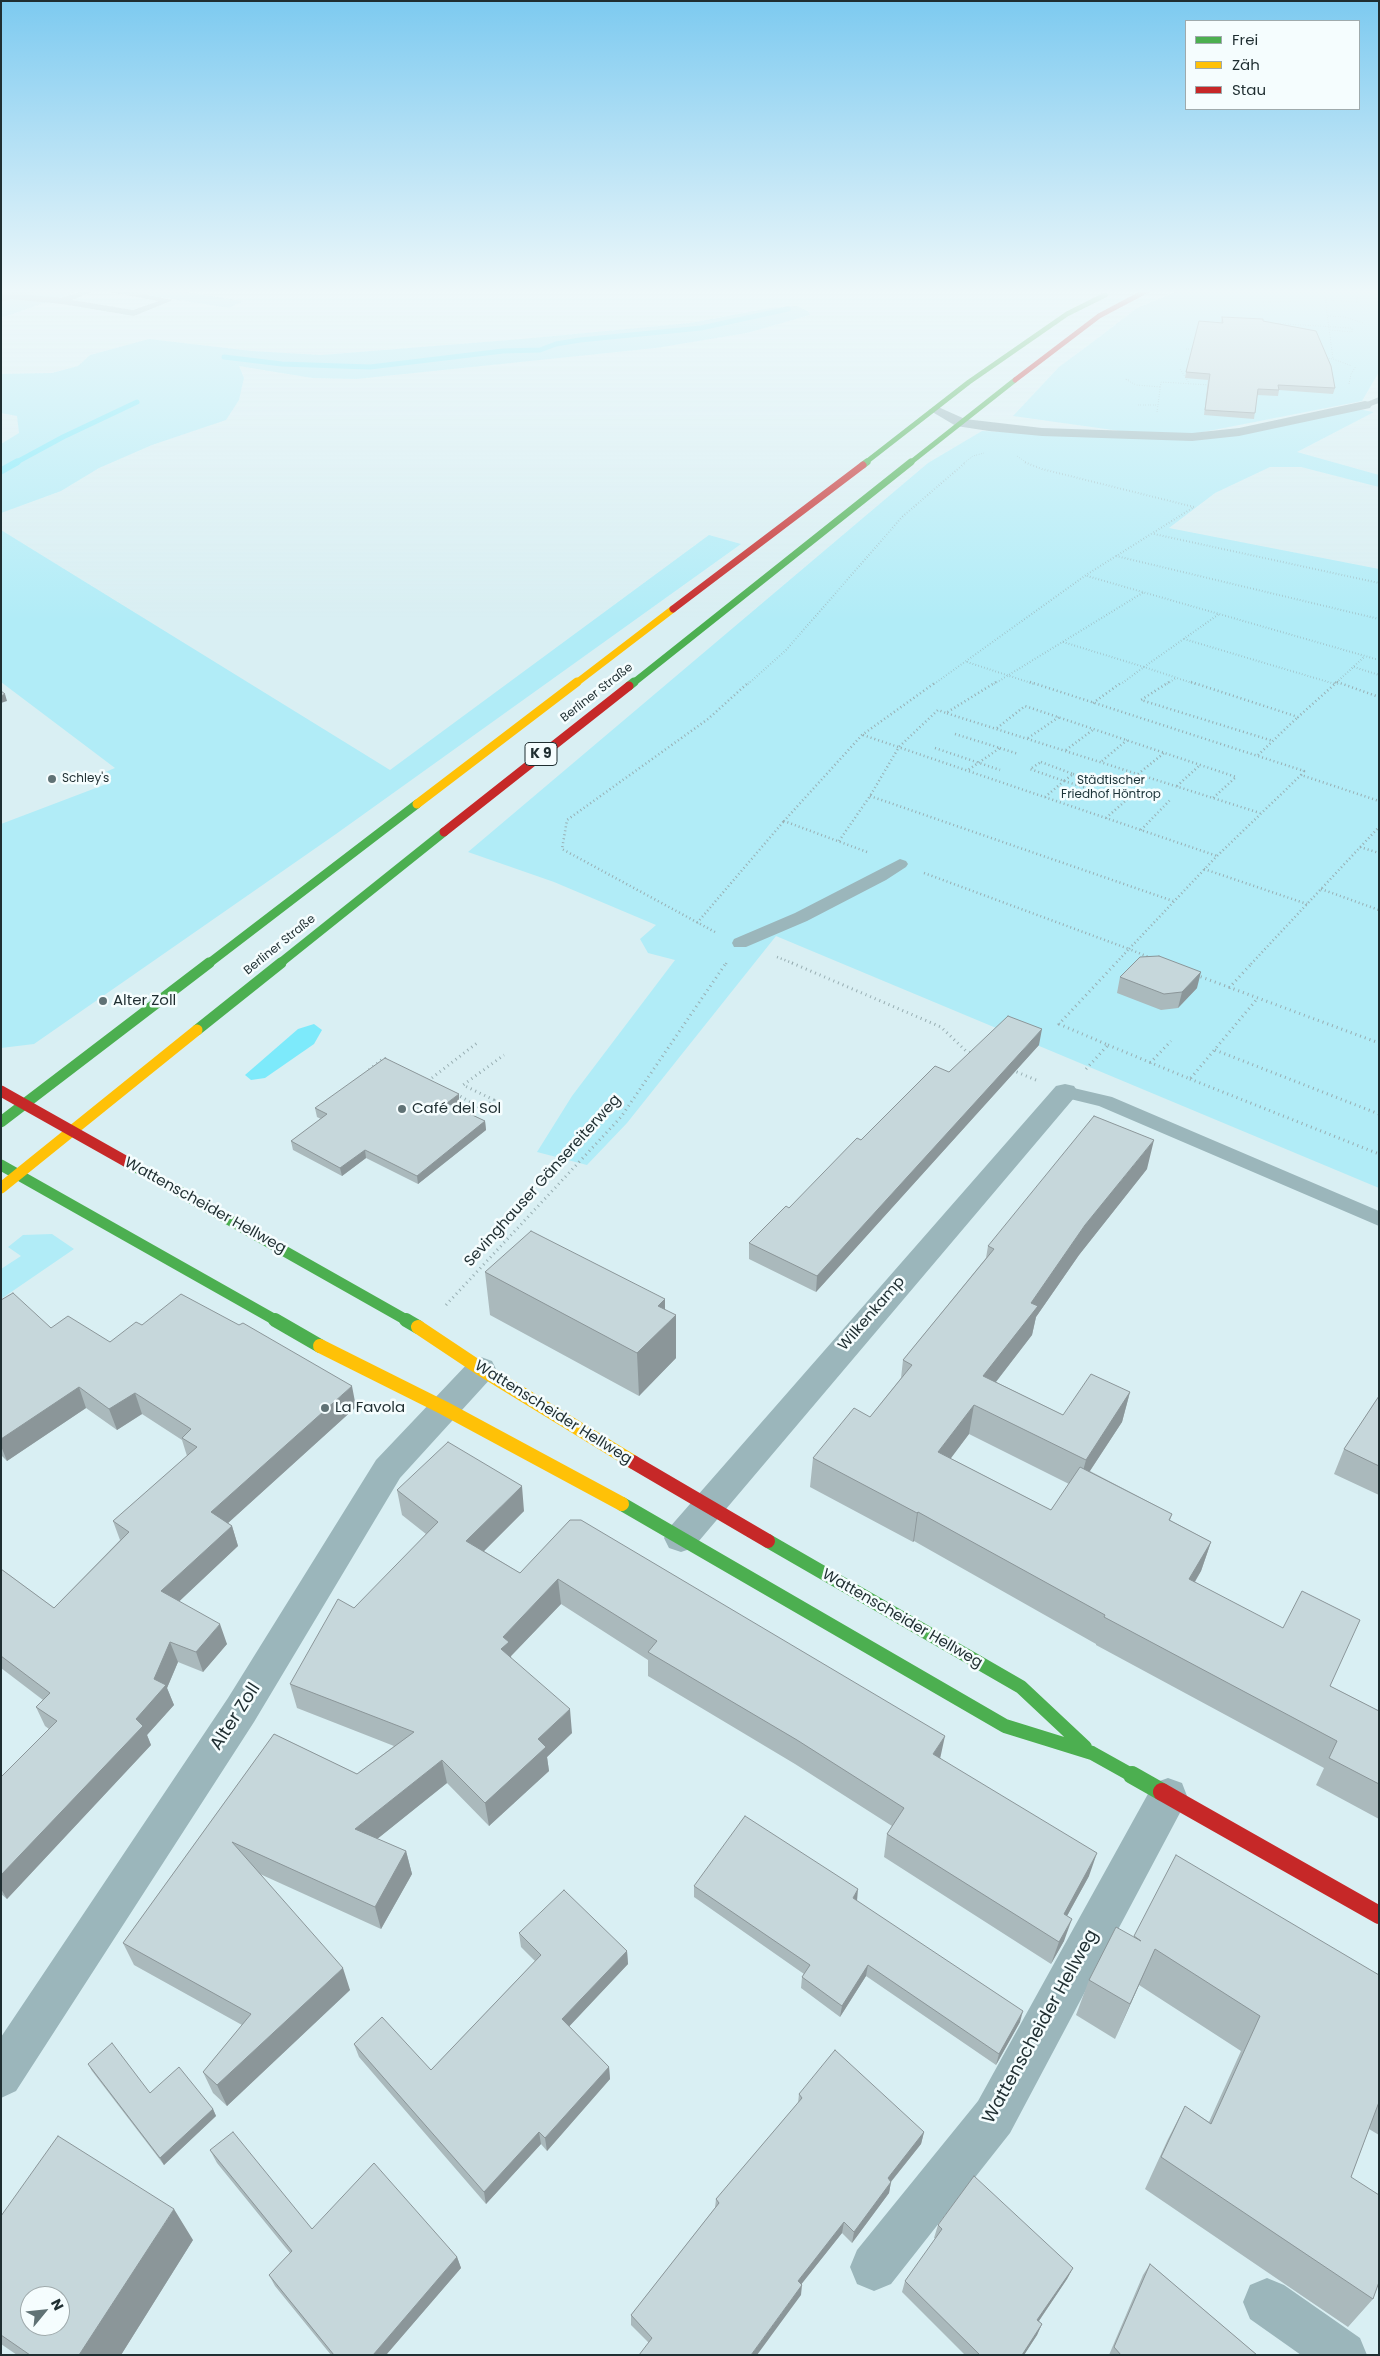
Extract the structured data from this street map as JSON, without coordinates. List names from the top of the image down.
{
  "streets": {
    "main road": ["Berliner Straße", "K 9", "Wattenscheider Hellweg"],
    "street": ["Wilkenkamp", "Alter Zoll"],
    "path": ["Sevinghauser Gänsereiterweg"]
  },
  "crossings": [
    ["Berliner Straße", "Wattenscheider Hellweg"],
    ["Sevinghauser Gänsereiterweg", "Wattenscheider Hellweg"],
    ["Wattenscheider Hellweg", "Wilkenkamp"],
    ["Wattenscheider Hellweg", "Alter Zoll"]
  ],
  "parks": ["Städtischer Friedhof Höntrop"],
  "places": [
    "Schley's",
    "Alter Zoll",
    "Café del Sol",
    "La Favola"
  ],
  "legend": ["Frei", "Zäh", "Stau"],
  "north": "top right"
}
